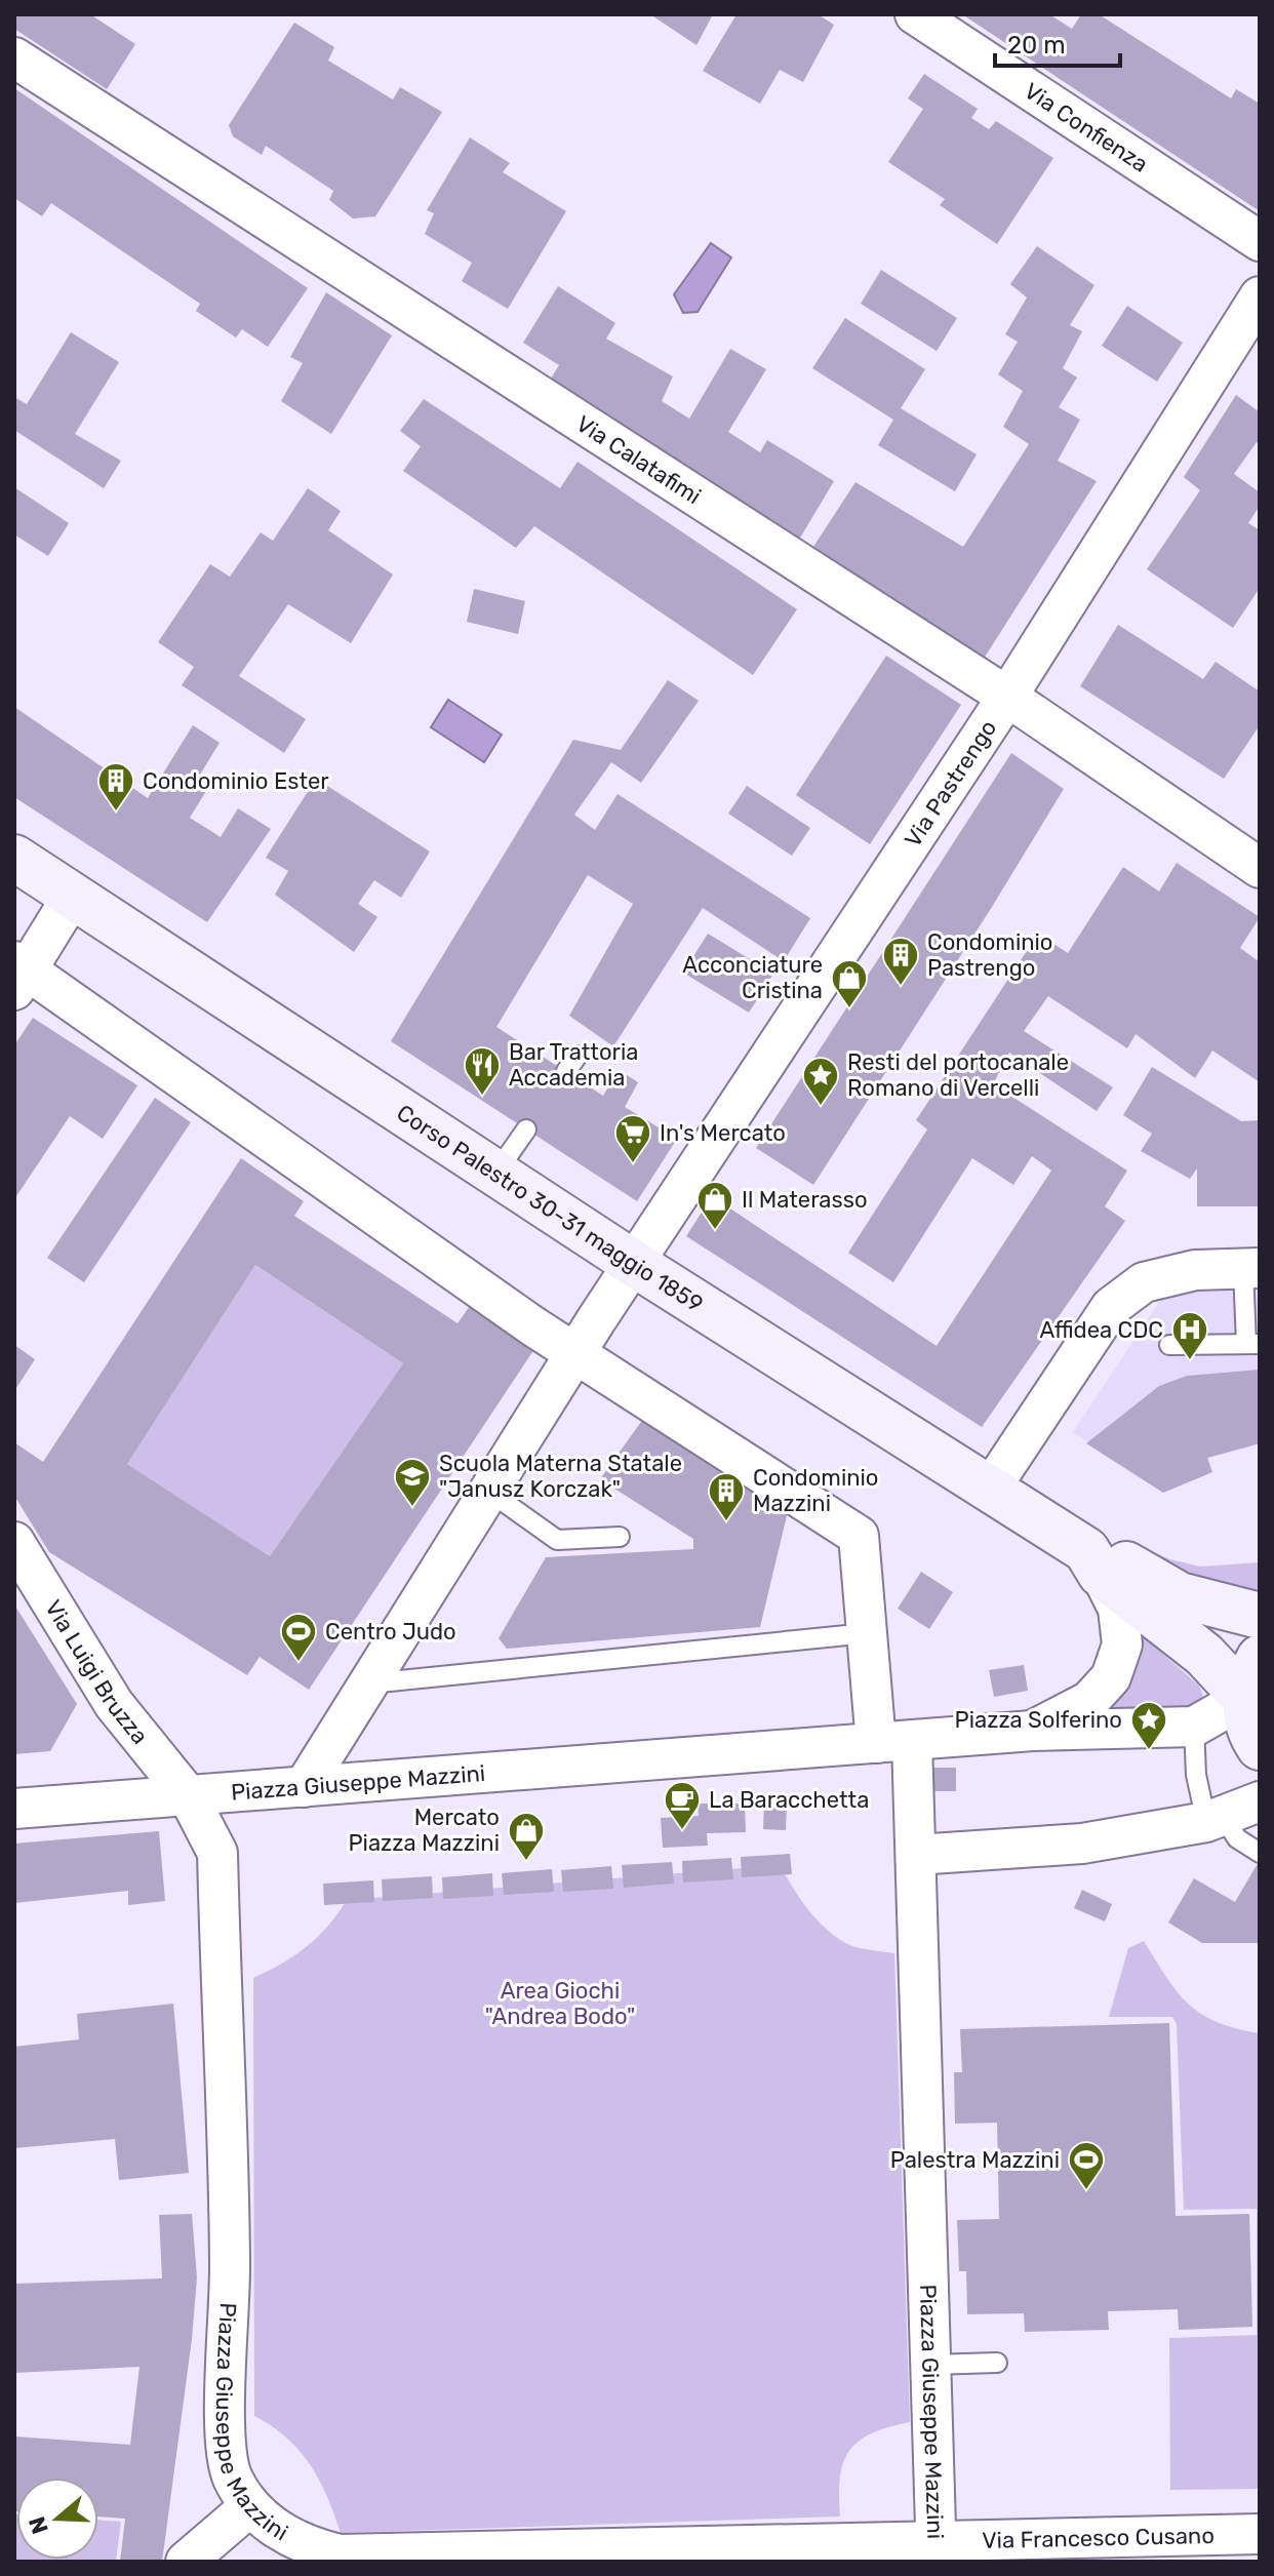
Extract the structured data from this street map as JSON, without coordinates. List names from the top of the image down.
{
  "streets": {
    "main road": ["Corso Palestro 30-31 maggio 1859"],
    "street": [
      "Via Confienza",
      "Via Calatafimi",
      "Via Pastrengo",
      "Via Luigi Bruzza",
      "Piazza Giuseppe Mazzini",
      "Via Francesco Cusano"
    ]
  },
  "crossings": [
    ["Via Calatafimi", "Via Pastrengo"],
    ["Via Pastrengo", "Corso Palestro 30-31 maggio 1859"],
    ["Via Pastrengo", "Piazza Giuseppe Mazzini"],
    ["Corso Palestro 30-31 maggio 1859", "Piazza Giuseppe Mazzini"],
    ["Via Luigi Bruzza", "Piazza Giuseppe Mazzini"],
    ["Piazza Giuseppe Mazzini", "Via Francesco Cusano"]
  ],
  "parks": ["Area Giochi \"Andrea Bodo\""],
  "places": {
    "building": ["Condominio Ester", "Condominio Pastrengo", "Condominio Mazzini"],
    "shop": ["Acconciature Cristina", "Il Materasso", "Mercato Piazza Mazzini"],
    "restaurant": ["Bar Trattoria Accademia"],
    "place": ["Resti del portocanale Romano di Vercelli", "Piazza Solferino"],
    "supermarket": ["In's Mercato"],
    "hospital": ["Affidea CDC"],
    "school or university": ["Scuola Materna Statale \"Janusz Korczak\""],
    "sports": ["Centro Judo", "Palestra Mazzini"],
    "cafe": ["La Baracchetta"]
  },
  "scale_bar": "20 m",
  "north": "left"
}
